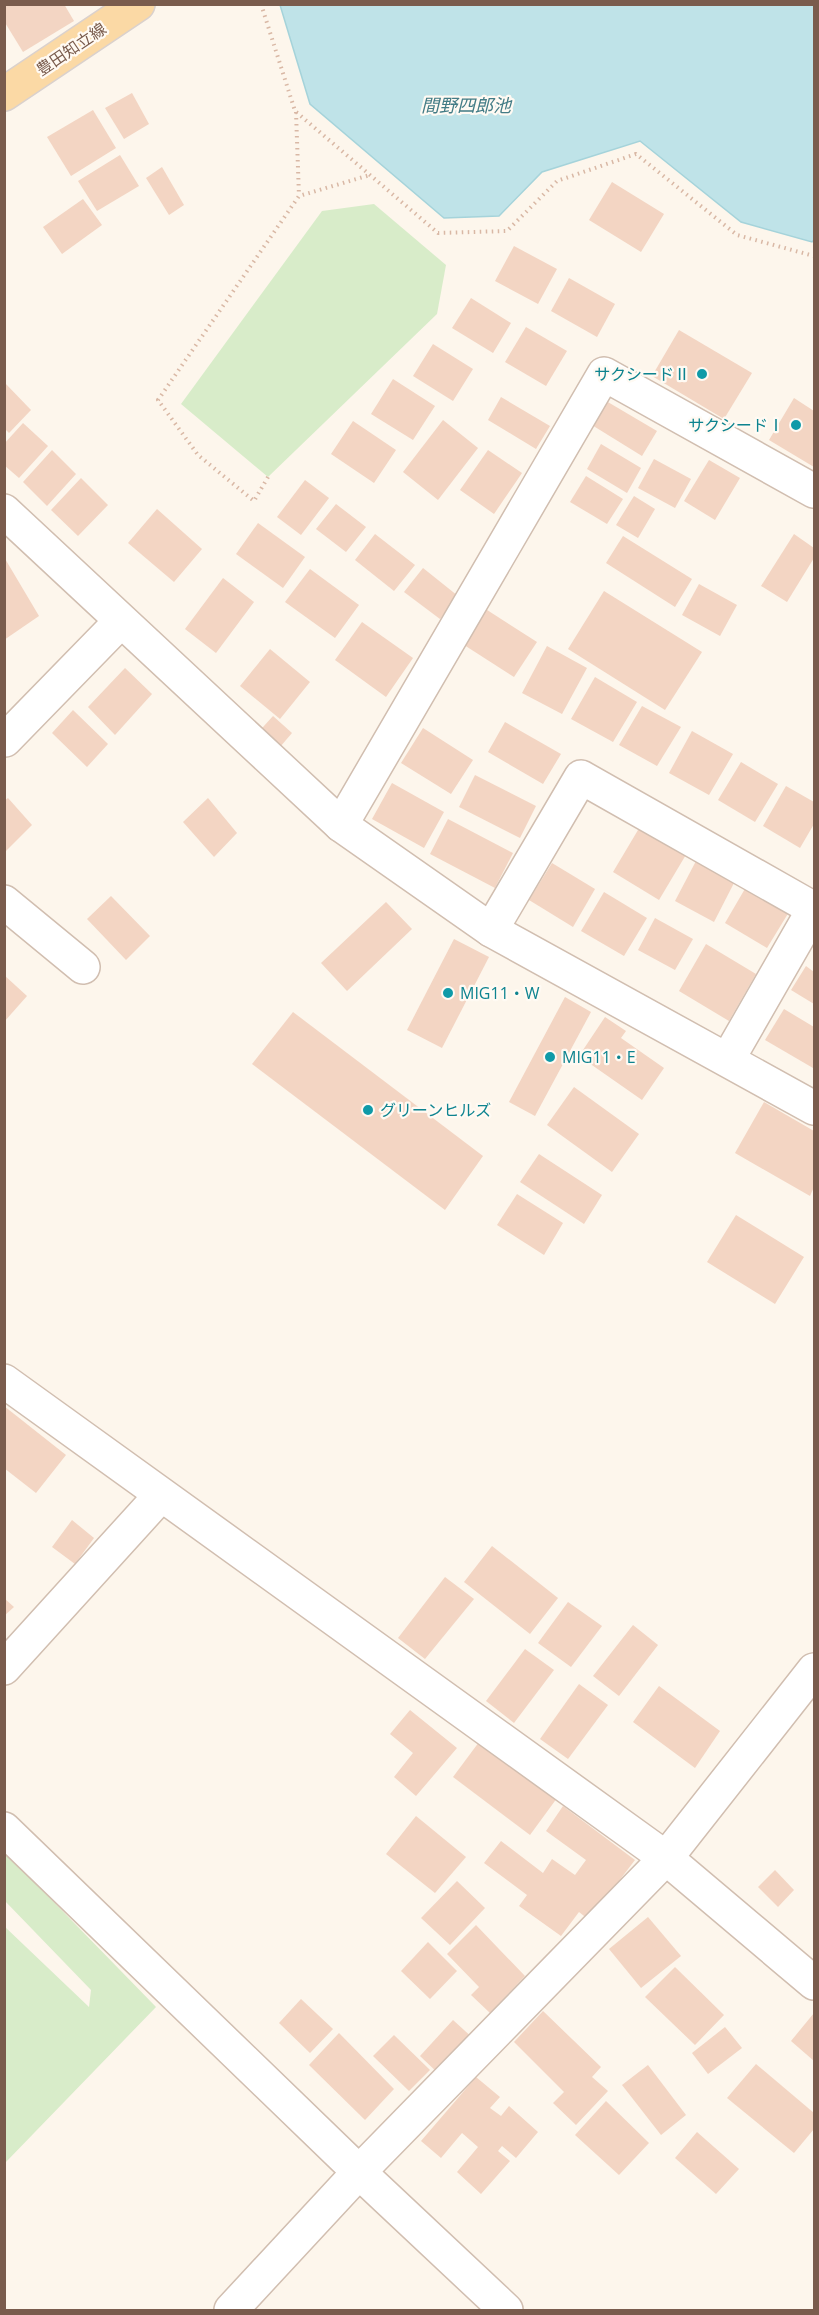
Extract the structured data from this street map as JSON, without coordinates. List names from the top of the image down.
{
  "streets": {
    "main road": ["豊田知立線"]
  },
  "water": ["間野四郎池"],
  "places": [
    "サクシードⅡ",
    "サクシードⅠ",
    "MIG11・W",
    "MIG11・E",
    "グリーンヒルズ"
  ]
}
